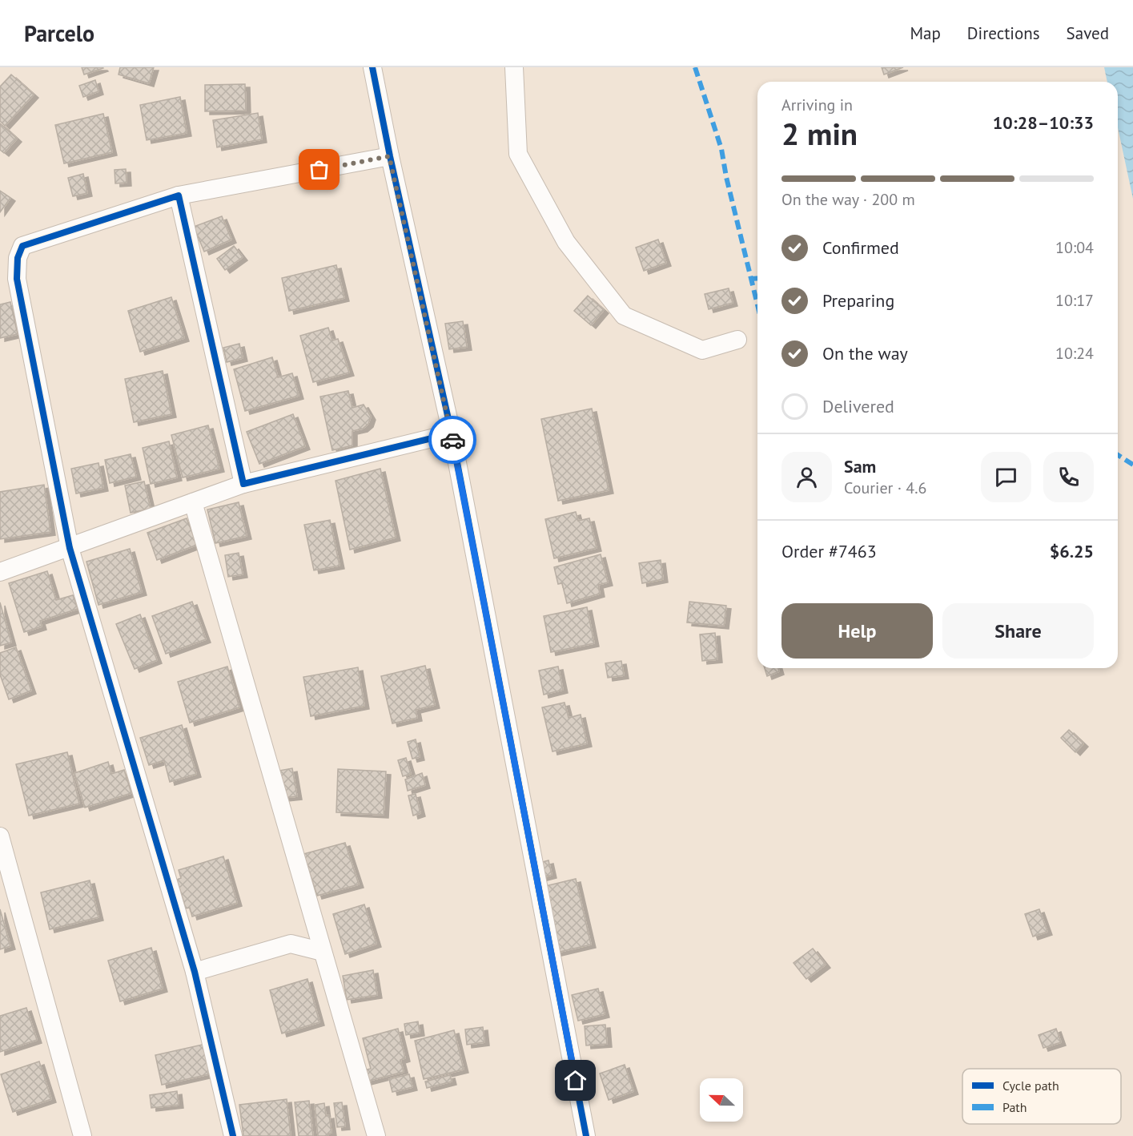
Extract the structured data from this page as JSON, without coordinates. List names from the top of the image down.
{
  "legend": ["Cycle path", "Path"],
  "north": "left",
  "page": {
    "header": "Parcelo",
    "nav": ["Map", "Directions", "Saved"],
    "heading": ["2 min", "Arriving in", "10:28–10:33"],
    "panel": [
      "Sam",
      "Courier · 4.6",
      "Order #7463",
      "$6.25"
    ],
    "bar": "On the way · 200 m",
    "list": [
      ["Confirmed", "10:04"],
      ["Preparing", "10:17"],
      ["On the way", "10:24"],
      "Delivered"
    ],
    "buttons": ["Help", "Share"]
  }
}
